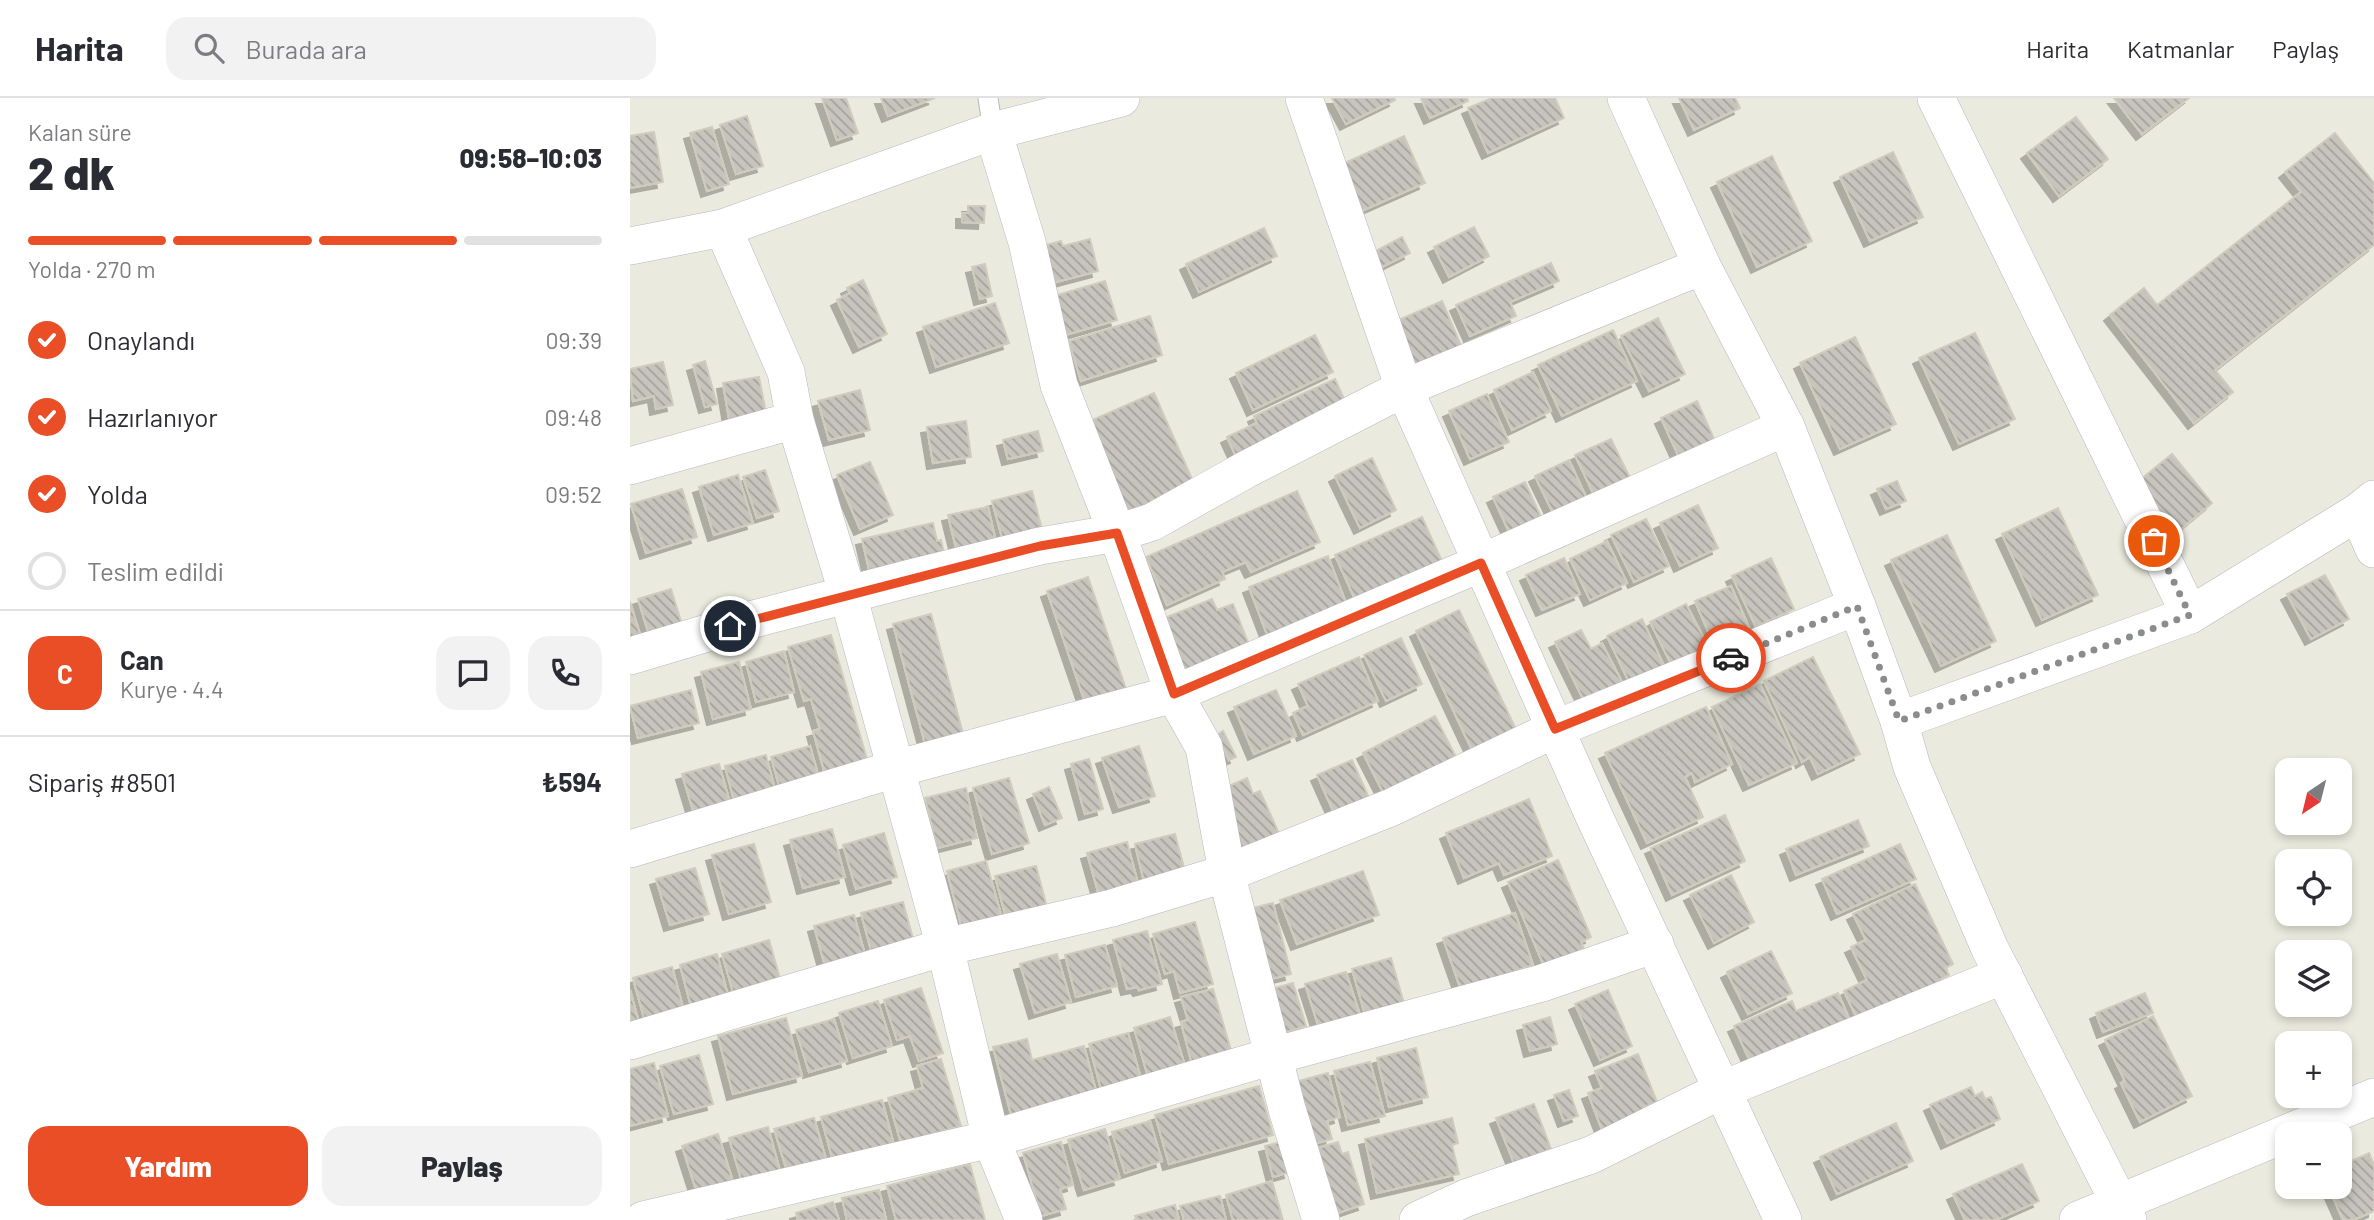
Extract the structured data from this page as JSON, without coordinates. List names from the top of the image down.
{
  "north": "bottom left",
  "page": {
    "header": "Harita",
    "search": "Burada ara",
    "nav": ["Harita", "Katmanlar", "Paylaş"],
    "heading": ["2 dk", "Kalan süre", "09:58–10:03"],
    "panel": [
      "Can",
      "Kurye · 4.4",
      "Sipariş #8501",
      "₺594"
    ],
    "bar": "Yolda · 270 m",
    "list": [
      ["Onaylandı", "09:39"],
      ["Hazırlanıyor", "09:48"],
      ["Yolda", "09:52"],
      "Teslim edildi"
    ],
    "round": "C",
    "map_buttons": ["+", "−"],
    "buttons": ["Yardım", "Paylaş"]
  }
}
